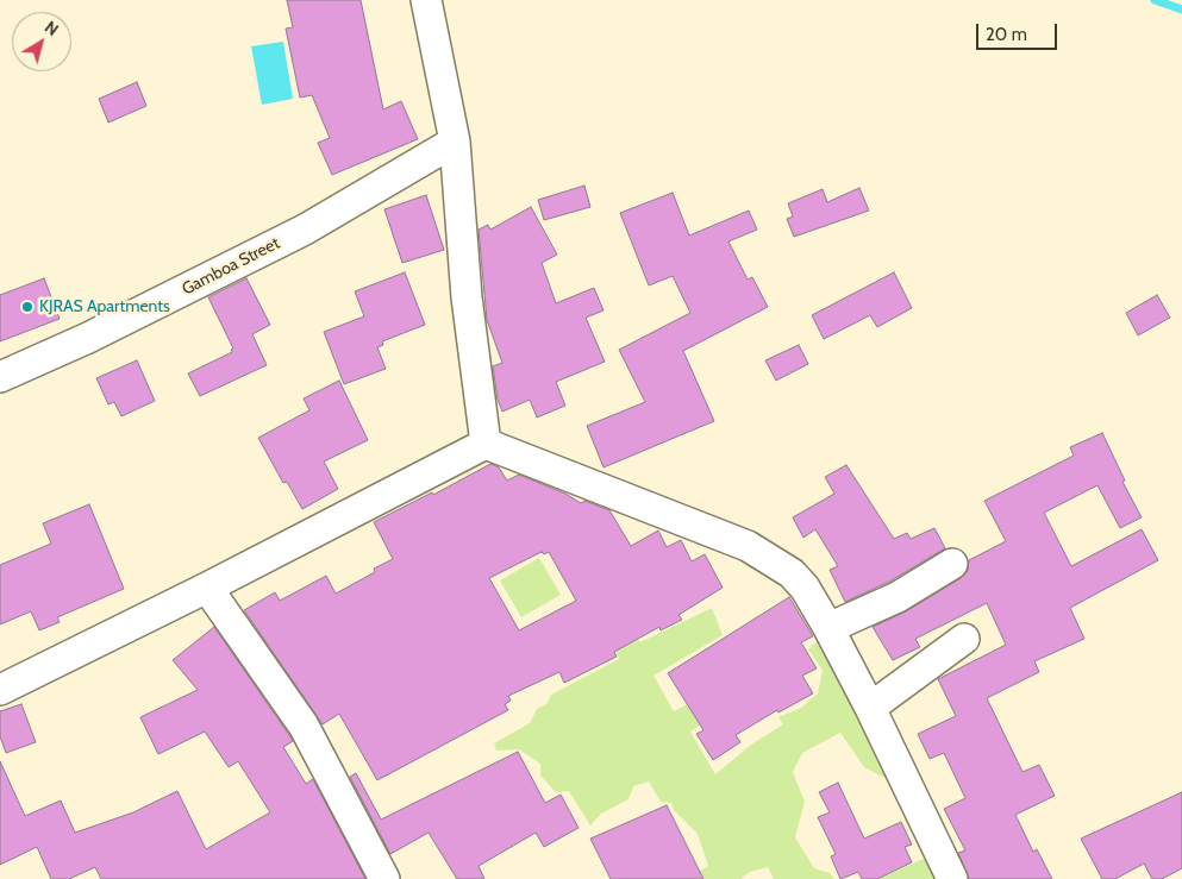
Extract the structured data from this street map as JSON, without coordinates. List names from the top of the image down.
{
  "streets": {
    "street": ["Gamboa Street"]
  },
  "places": ["KJRAS Apartments"],
  "scale_bar": "20 m",
  "north": "top right"
}
